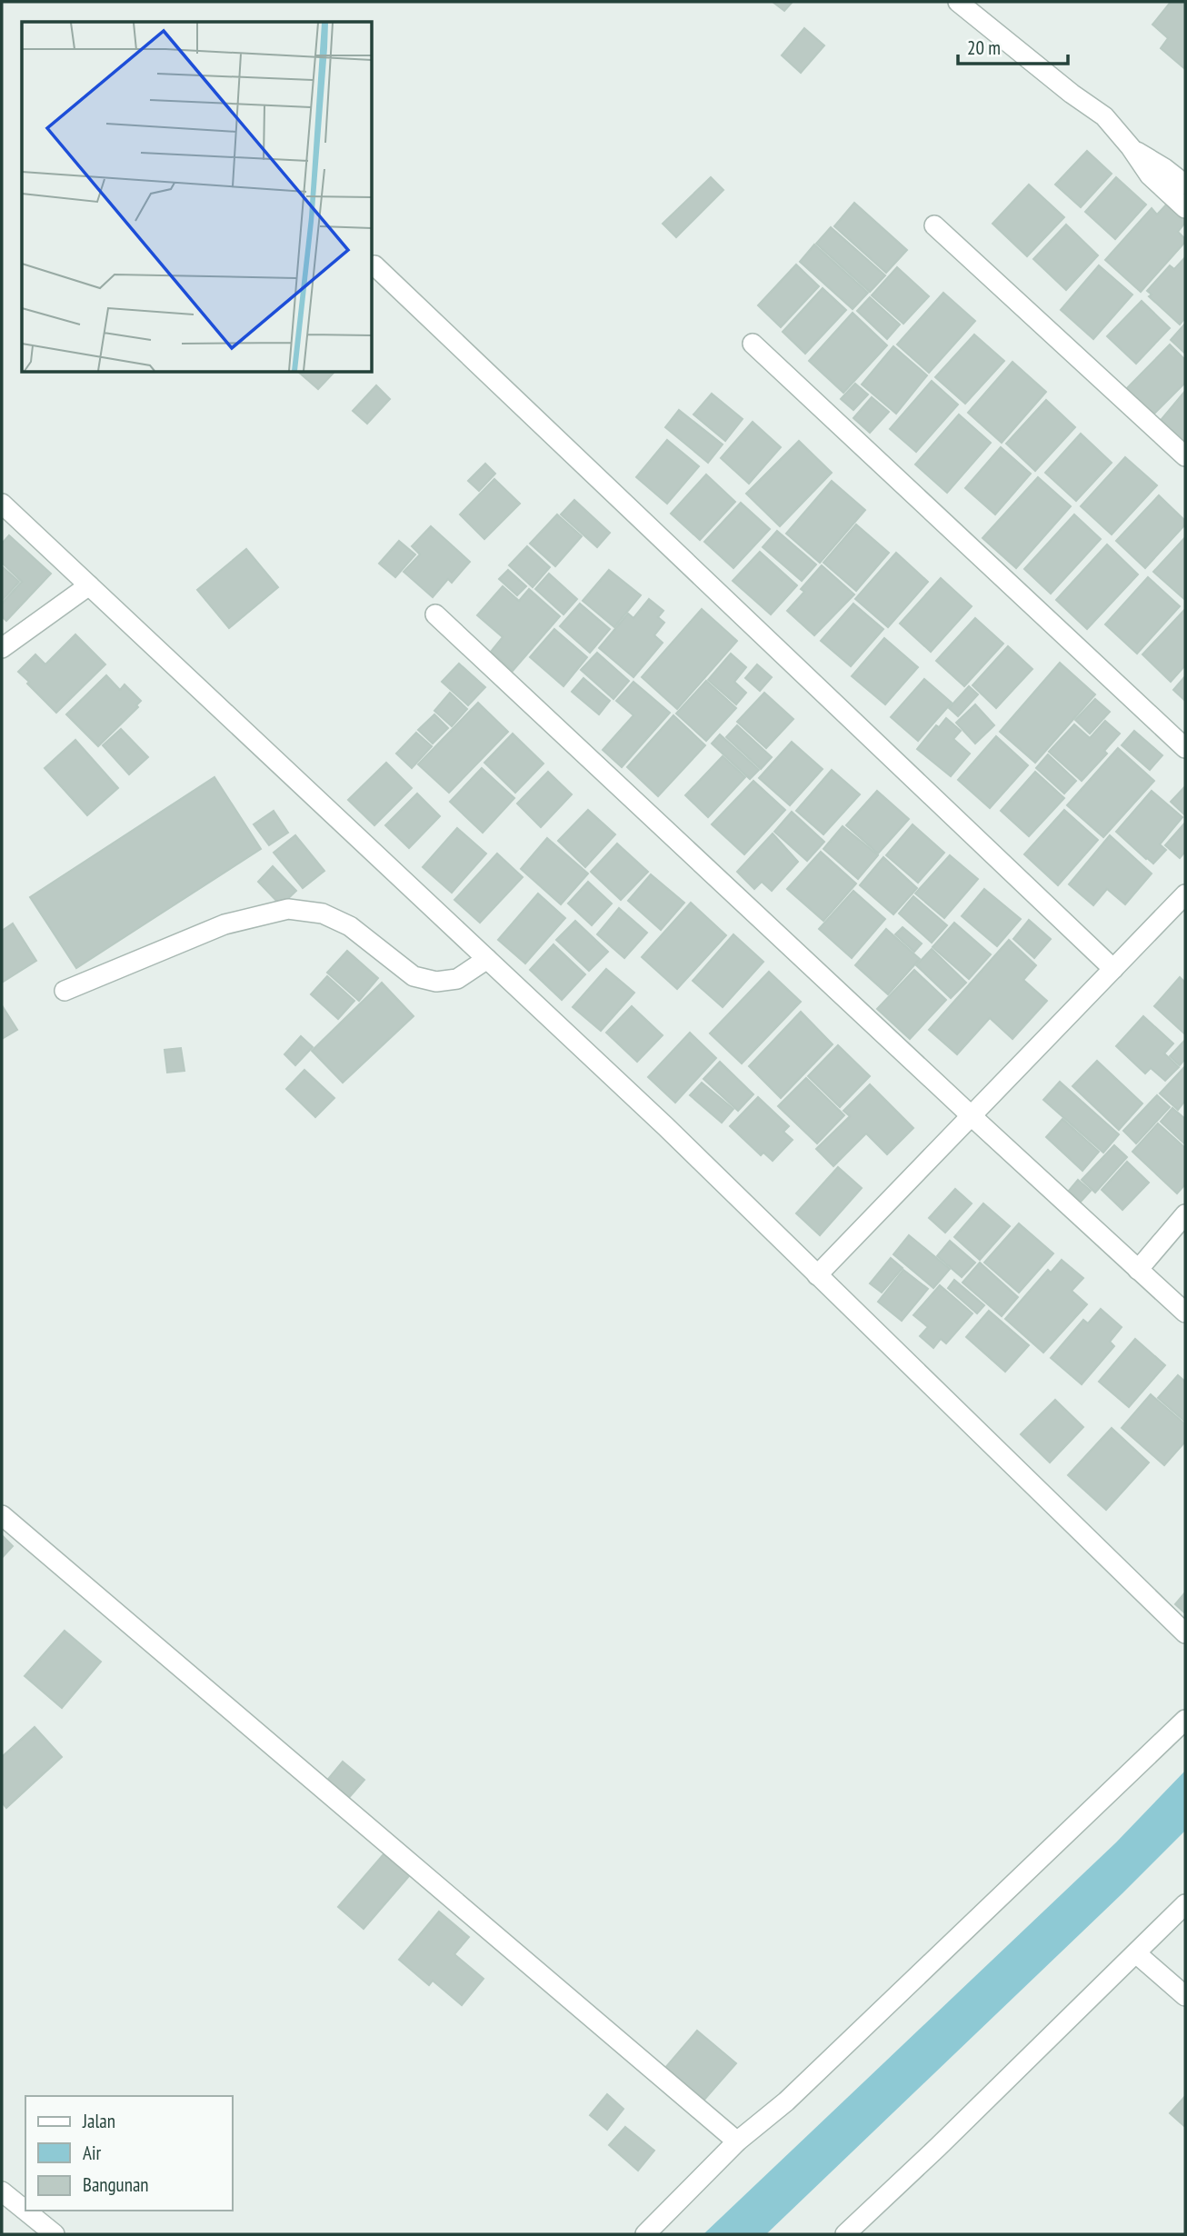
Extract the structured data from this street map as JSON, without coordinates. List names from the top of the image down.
{
  "legend": ["Jalan", "Air", "Bangunan"],
  "scale_bar": "20 m"
}
